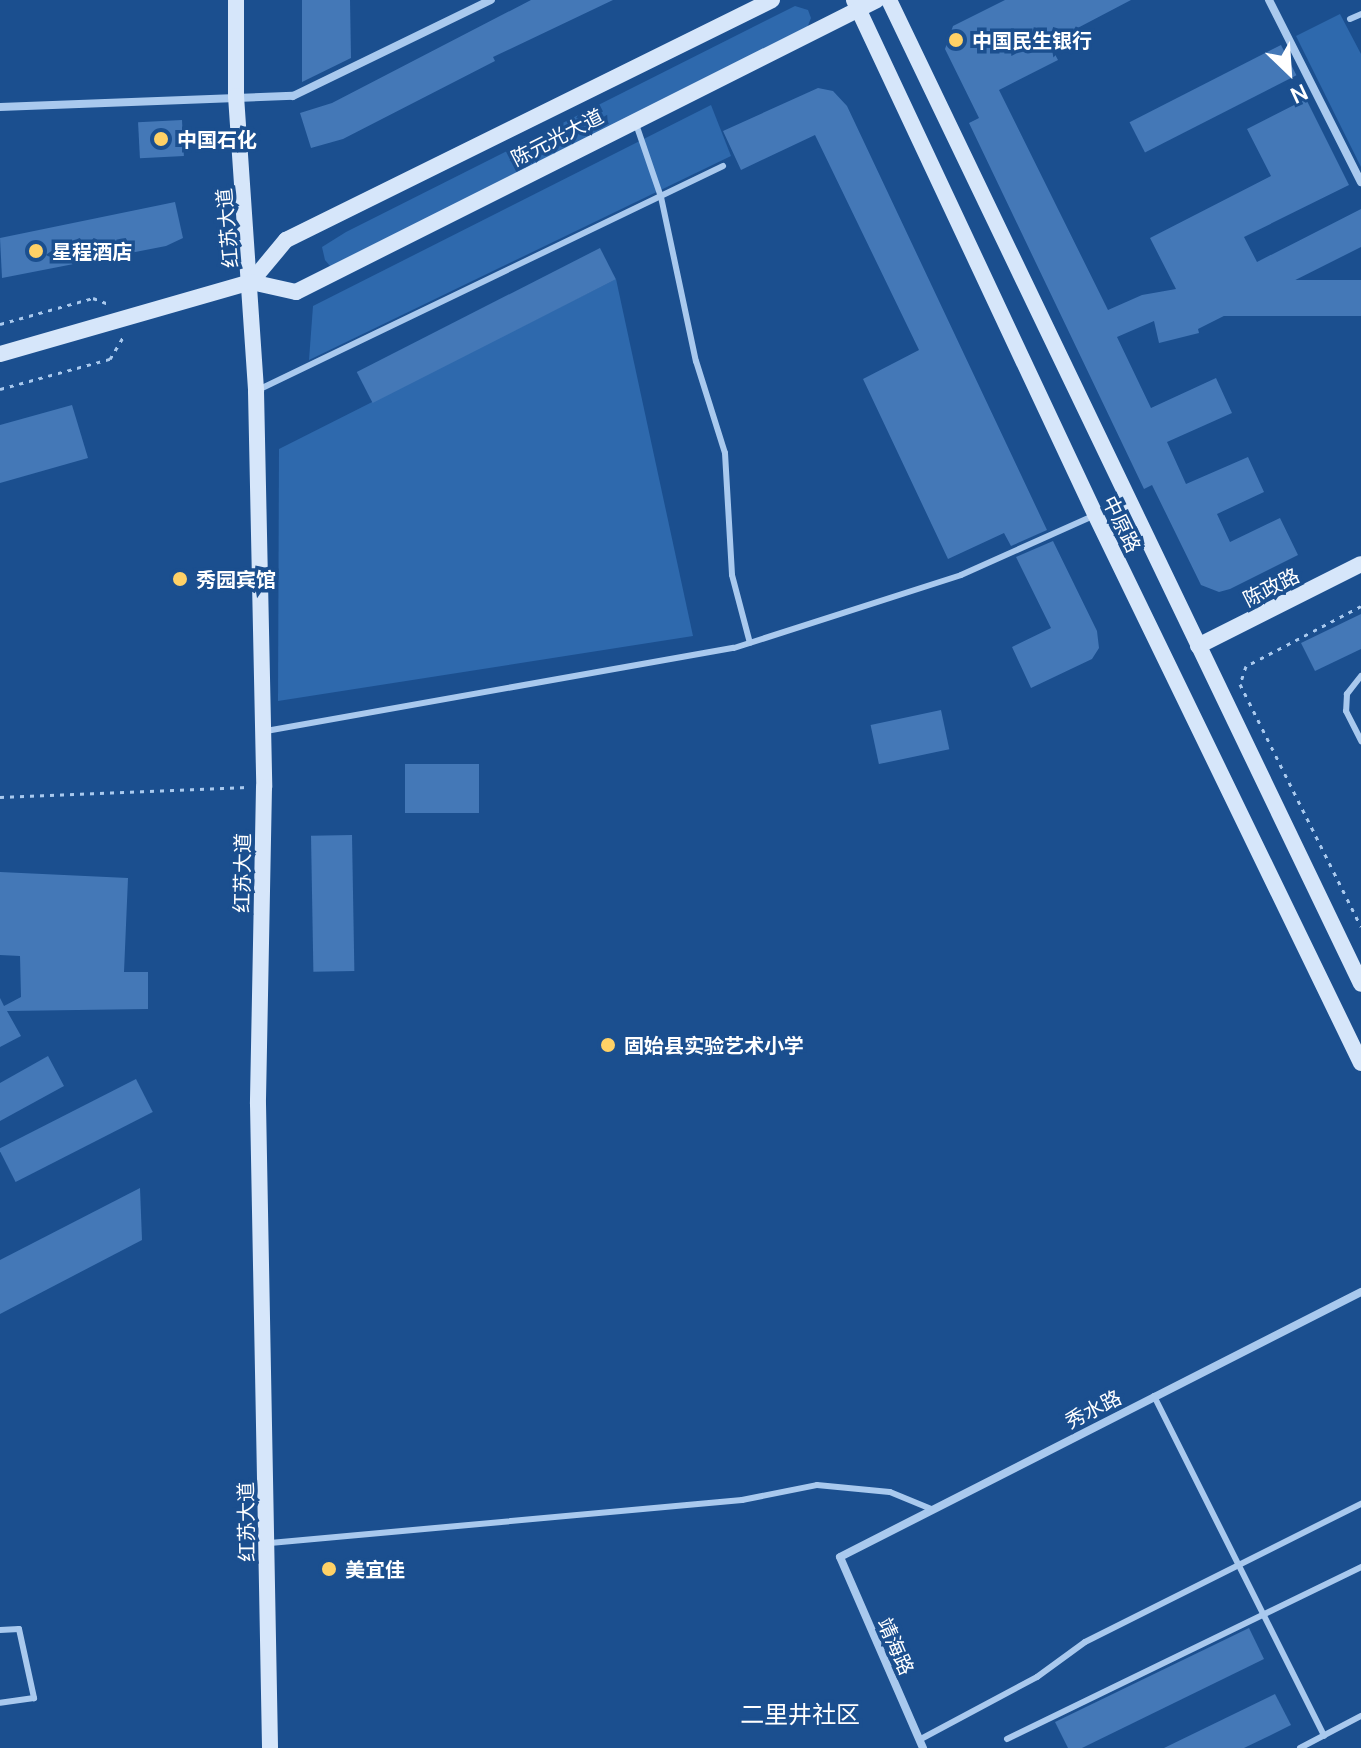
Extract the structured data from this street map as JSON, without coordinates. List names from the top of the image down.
{
  "streets": {
    "main road": [
      "陈元光大道",
      "红苏大道",
      "中原路",
      "陈政路"
    ],
    "street": ["秀水路", "靖海路"]
  },
  "crossings": [
    ["陈元光大道", "红苏大道"],
    ["陈元光大道", "中原路"],
    ["中原路", "陈政路"],
    ["秀水路", "靖海路"]
  ],
  "districts": ["二里井社区"],
  "places": [
    "中国民生银行",
    "中国石化",
    "星程酒店",
    "秀园宾馆",
    "固始县实验艺术小学",
    "美宜佳"
  ],
  "north": "bottom right"
}
